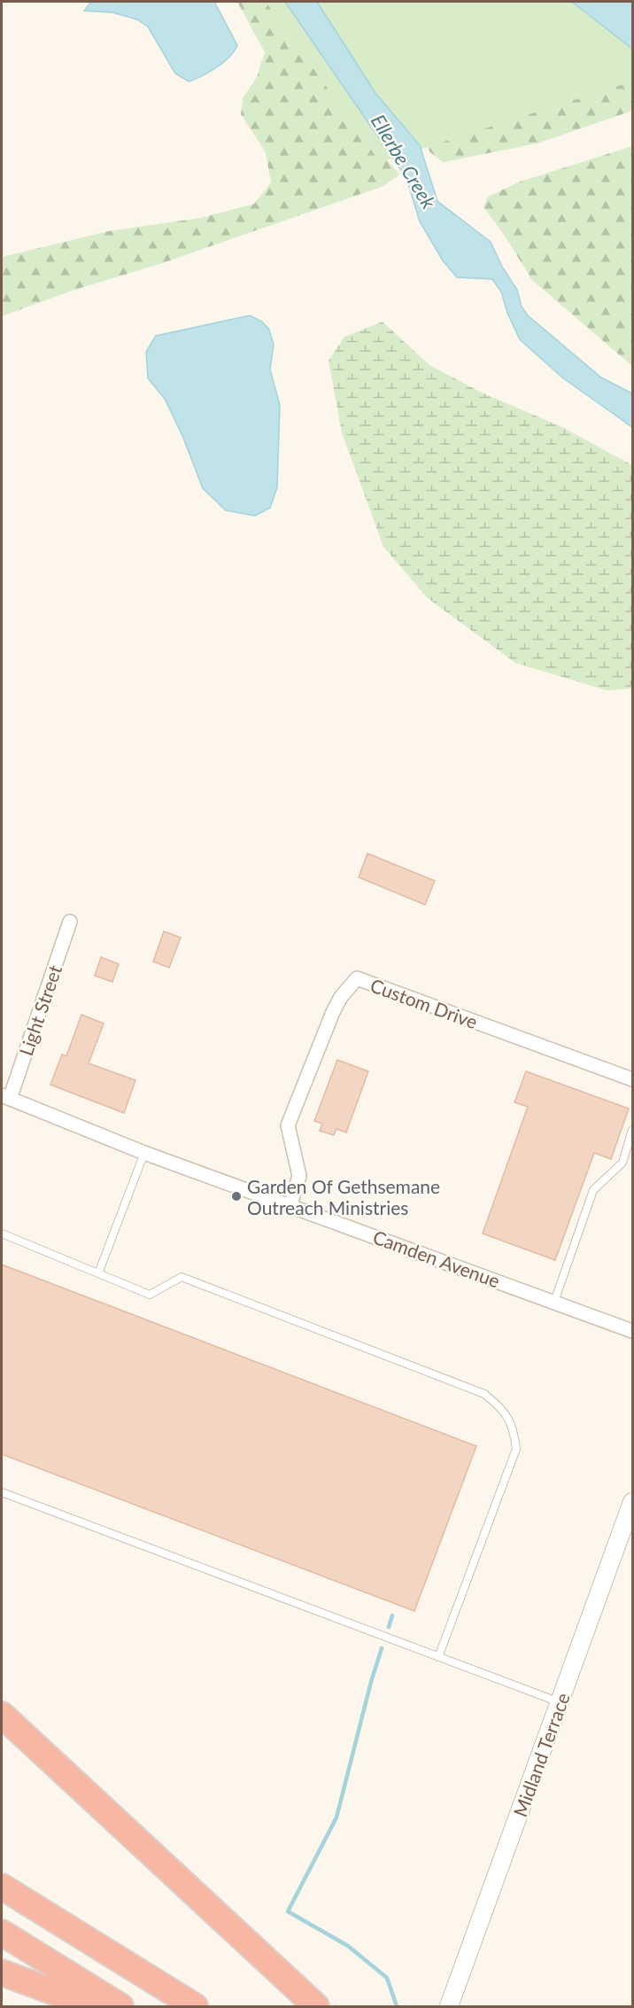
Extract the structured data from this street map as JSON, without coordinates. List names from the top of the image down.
{
  "streets": {
    "street": [
      "Custom Drive",
      "Light Street",
      "Camden Avenue",
      "Midland Terrace"
    ]
  },
  "crossings": [
    ["Custom Drive", "Camden Avenue"],
    ["Light Street", "Camden Avenue"]
  ],
  "water": ["Ellerbe Creek"],
  "places": ["Garden Of Gethsemane Outreach Ministries"]
}
